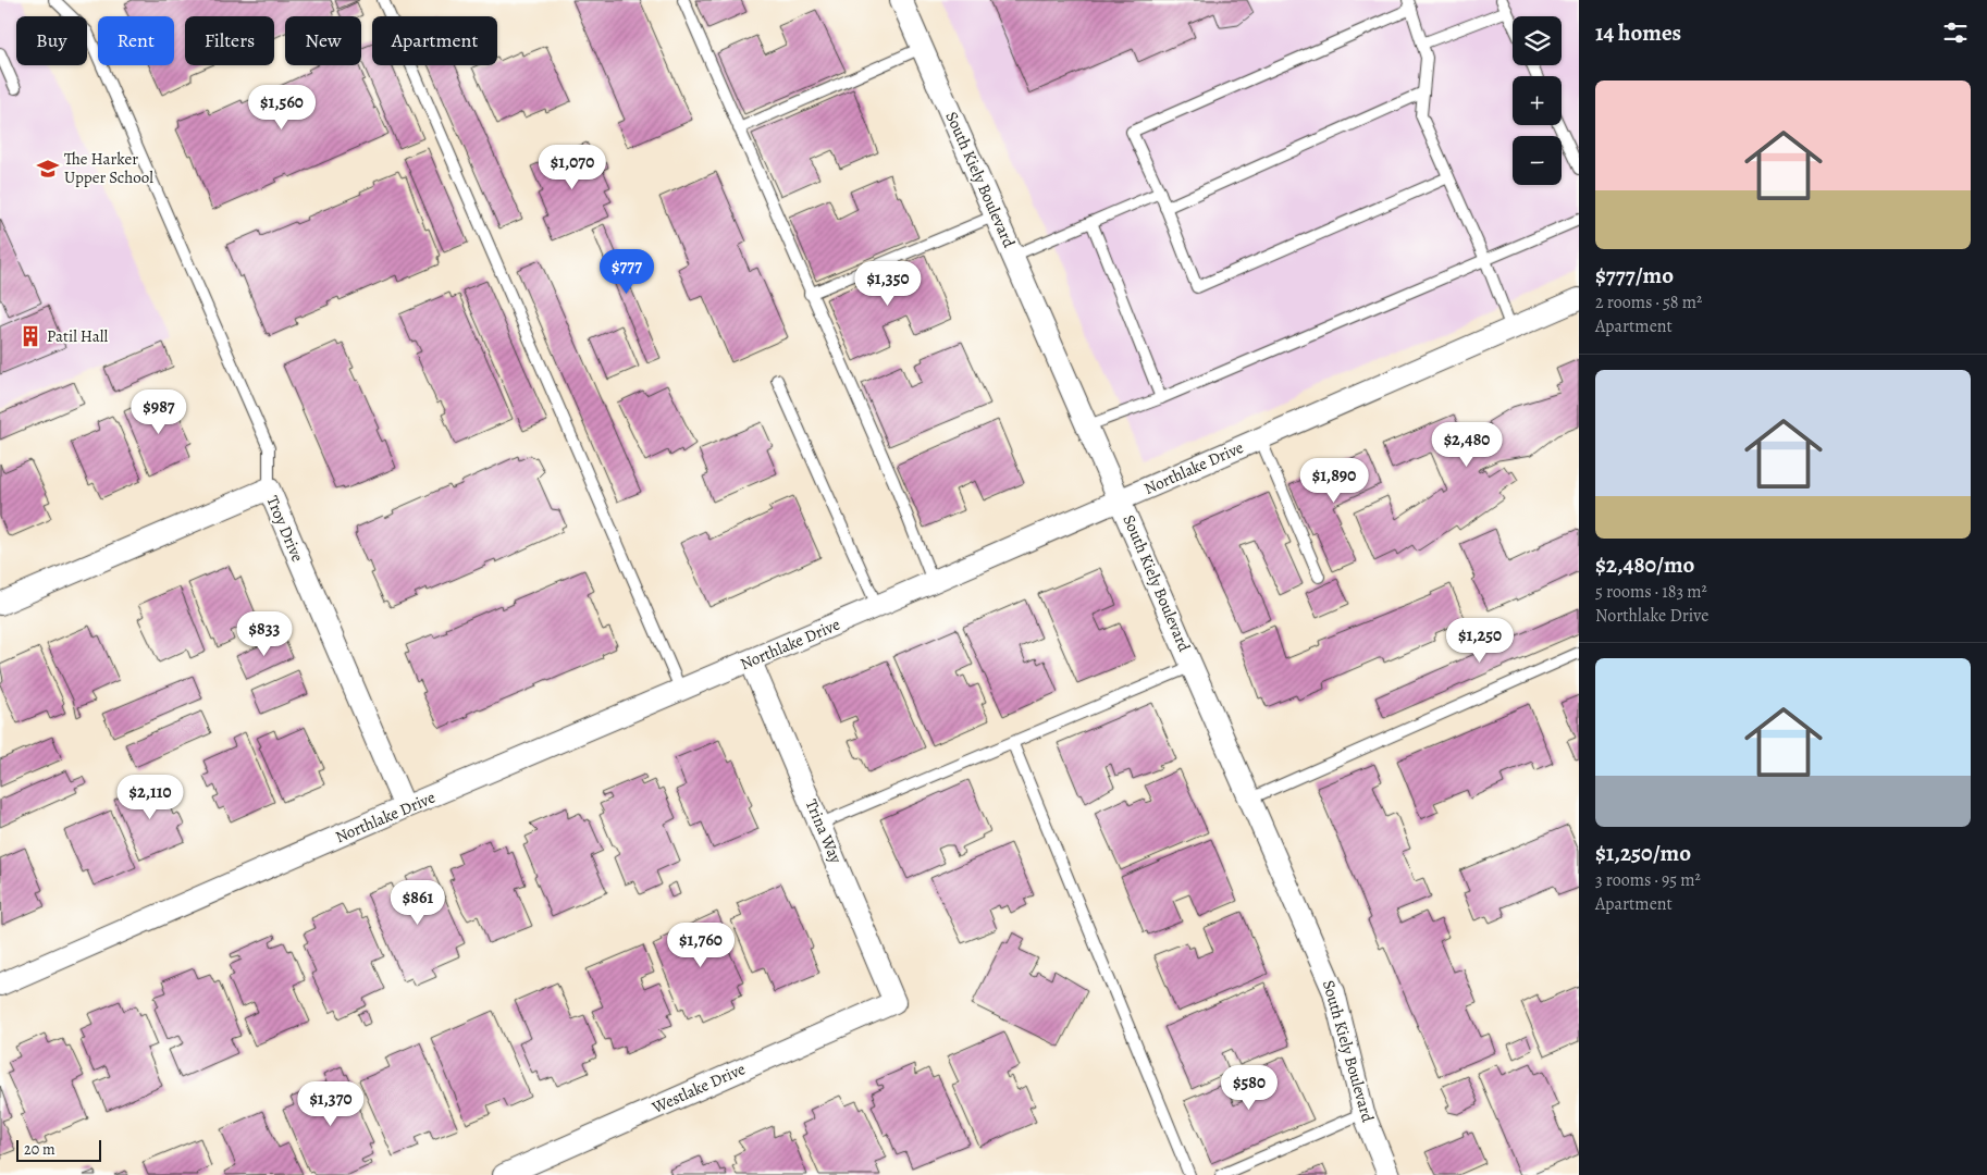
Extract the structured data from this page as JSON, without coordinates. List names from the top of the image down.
{
  "streets": {
    "street": [
      "South Kiely Boulevard",
      "Northlake Drive",
      "Troy Drive",
      "Trina Way",
      "Westlake Drive"
    ]
  },
  "crossings": [
    ["South Kiely Boulevard", "Northlake Drive"],
    ["Northlake Drive", "Troy Drive"],
    ["Northlake Drive", "Trina Way"],
    ["Trina Way", "Westlake Drive"]
  ],
  "places": {
    "school or university": ["The Harker Upper School"],
    "building": ["Patil Hall"]
  },
  "scale_bar": "20 m",
  "page": {
    "heading": "14 homes",
    "map_buttons": ["+", "−"],
    "chip": [
      "Buy",
      "Rent",
      "Filters",
      "New",
      "Apartment"
    ],
    "list": [
      {
        "name": "$777/mo",
        "note": "2 rooms · 58 m² · Apartment"
      },
      {
        "name": "$2,480/mo",
        "note": "5 rooms · 183 m² · Northlake Drive"
      },
      {
        "name": "$1,250/mo",
        "note": "3 rooms · 95 m² · Apartment"
      }
    ],
    "price": [
      "$1,560",
      "$1,070",
      "$777",
      "$1,350",
      "$987",
      "$2,480",
      "$1,890",
      "$833",
      "$1,250",
      "$2,110",
      "$861",
      "$1,760",
      "$580",
      "$1,370"
    ],
    "scale": "20 m"
  }
}
